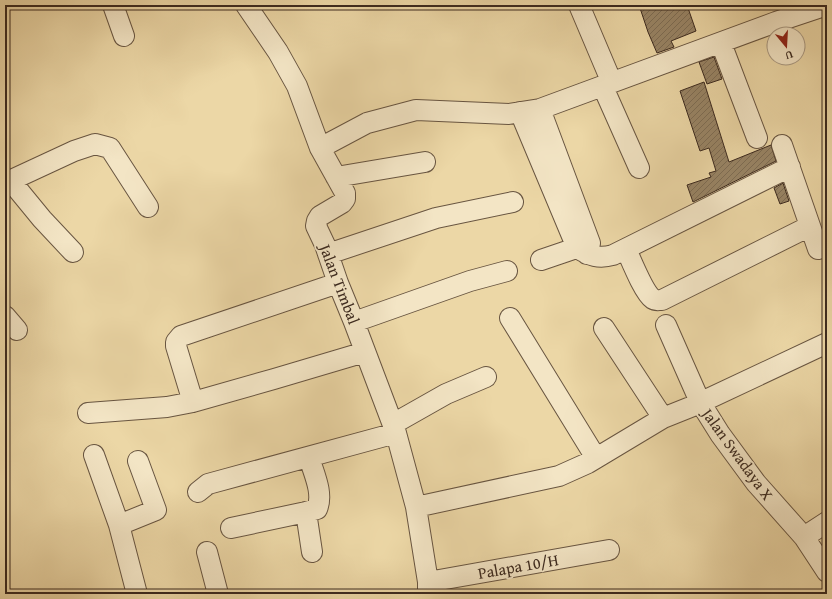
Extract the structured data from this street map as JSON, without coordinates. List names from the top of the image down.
{
  "streets": {
    "street": ["Jalan Timbal", "Jalan Swadaya X", "Palapa 10/H"]
  },
  "crossings": [
    ["Jalan Timbal", "Palapa 10/H"]
  ],
  "north": "bottom"
}
